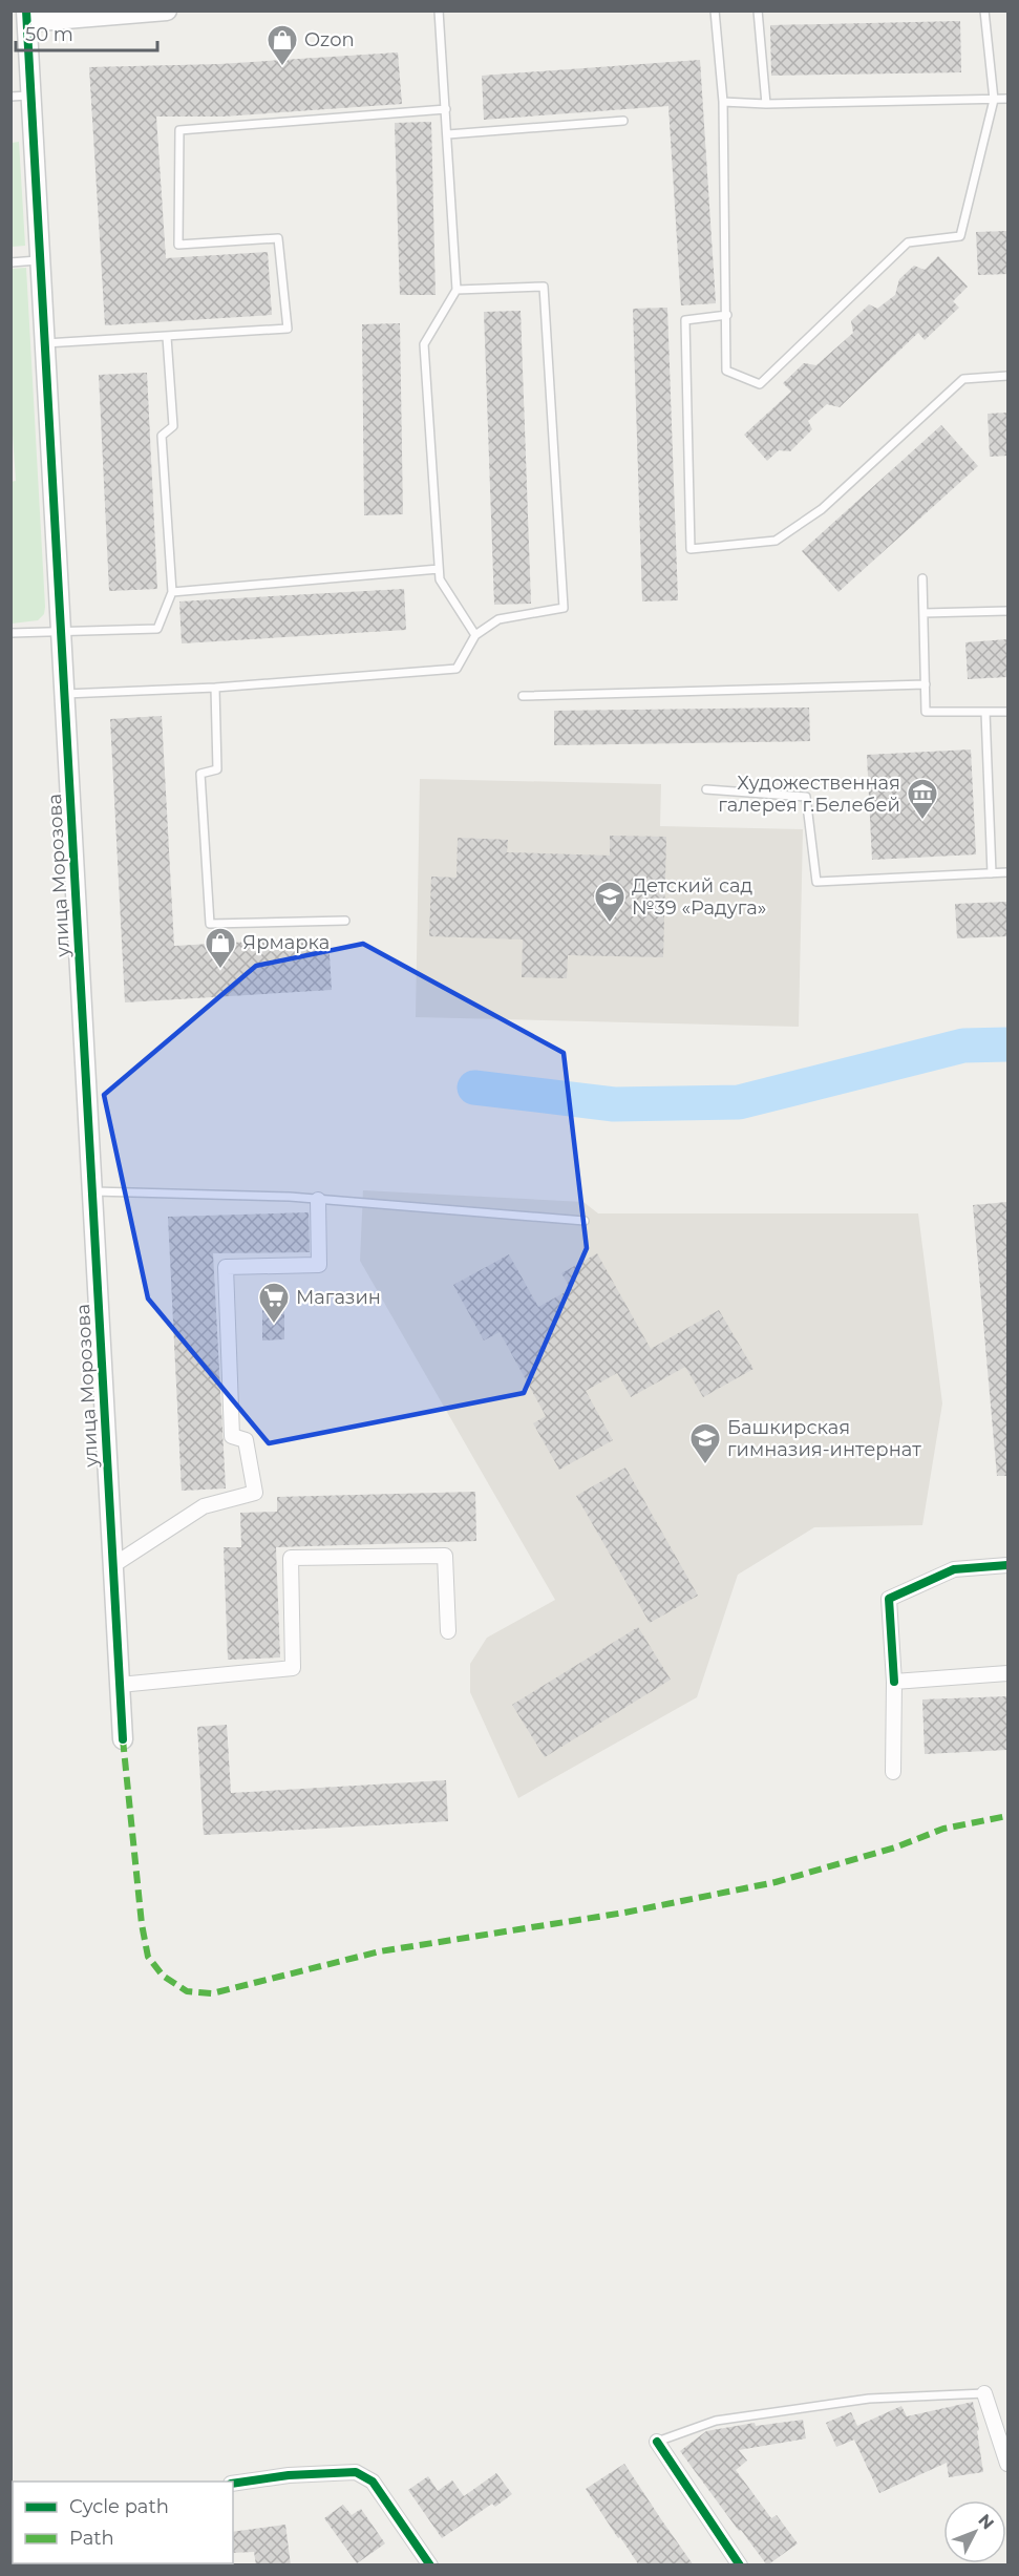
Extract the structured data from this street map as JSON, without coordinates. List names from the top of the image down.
{
  "streets": {
    "street": ["улица Морозова"]
  },
  "places": {
    "shop": ["Ozon", "Ярмарка"],
    "museum": ["Художественная галерея г.Белебей"],
    "school or university": ["Детский сад №39 «Радуга»", "Башкирская гимназия-интернат"],
    "supermarket": ["Магазин"]
  },
  "legend": ["Cycle path", "Path"],
  "scale_bar": "50 m",
  "north": "top right"
}
